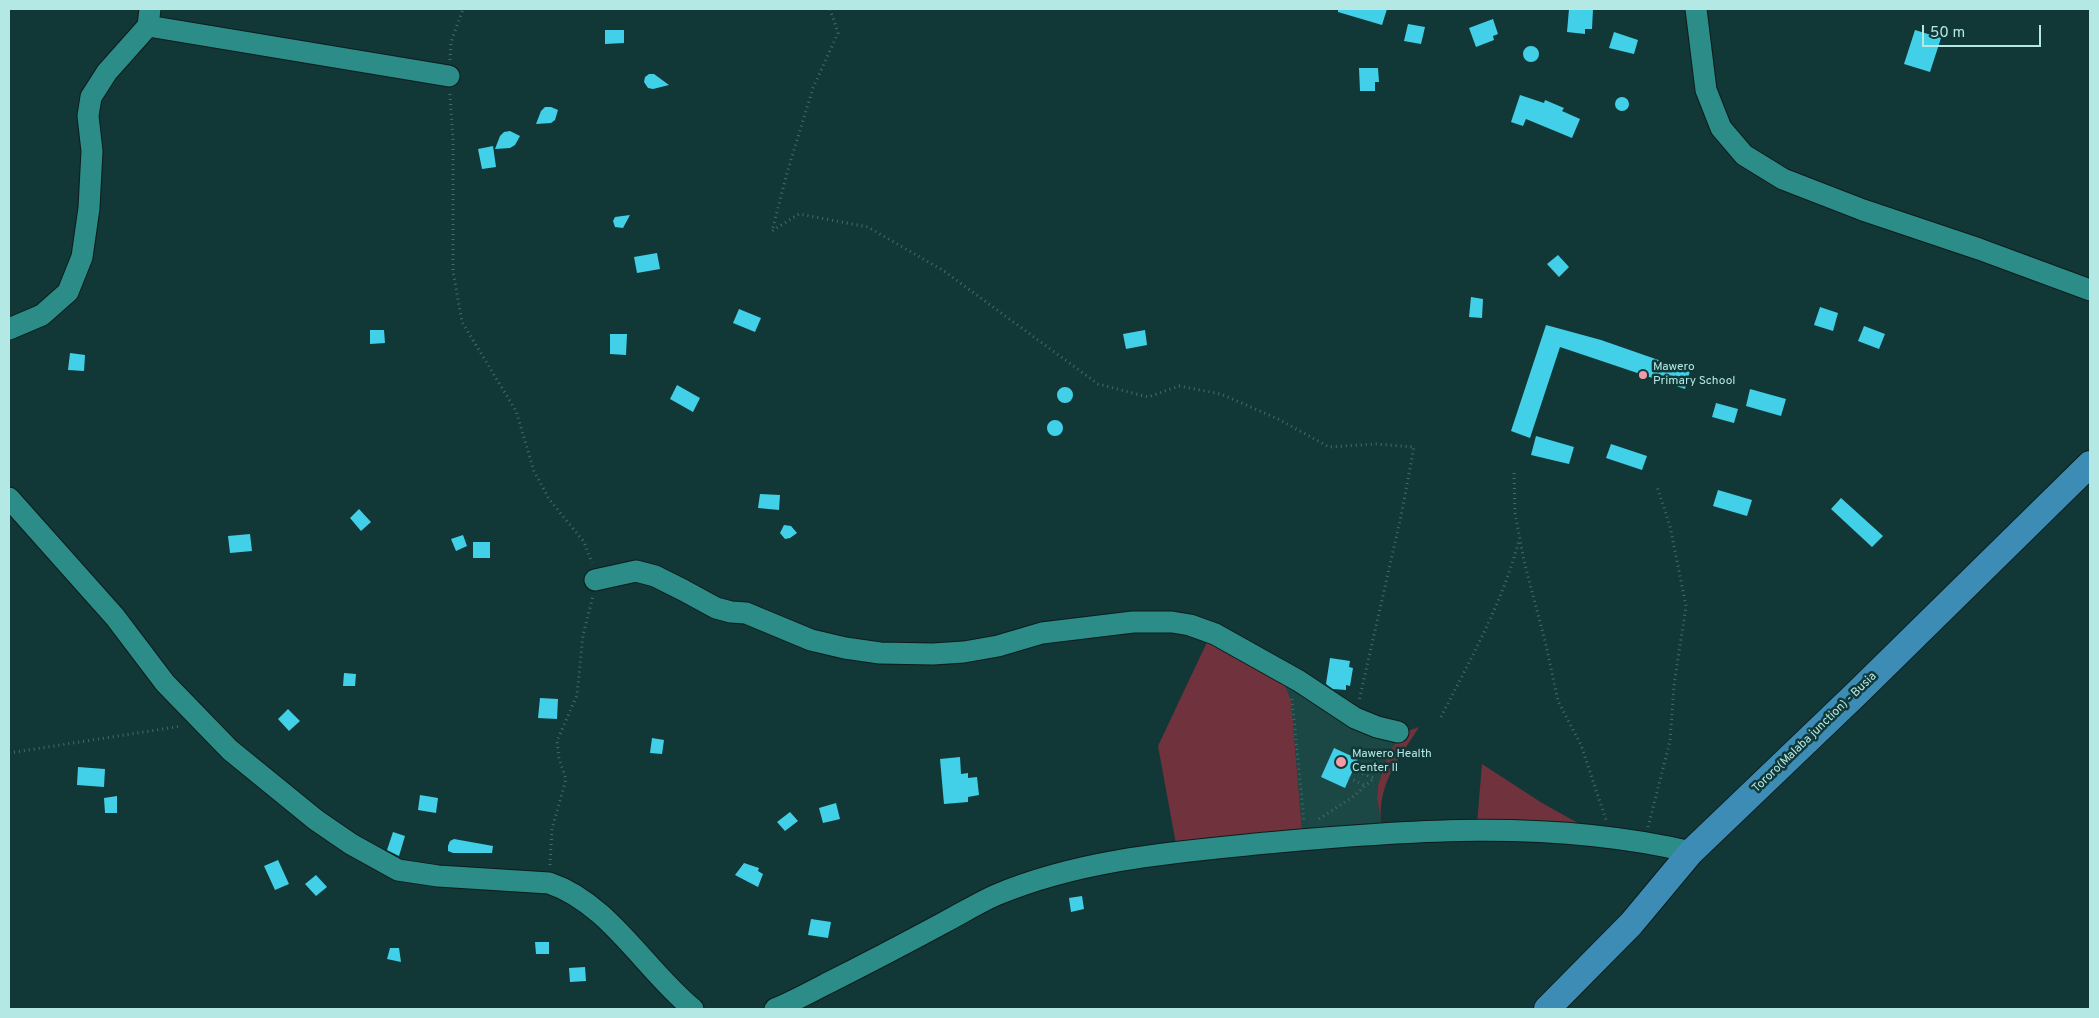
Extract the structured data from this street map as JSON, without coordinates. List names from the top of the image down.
{
  "streets": {
    "main road": ["Tororo(Malaba junction) - Busia"]
  },
  "places": ["Mawero Primary School", "Mawero Health Center II"],
  "scale_bar": "50 m"
}
